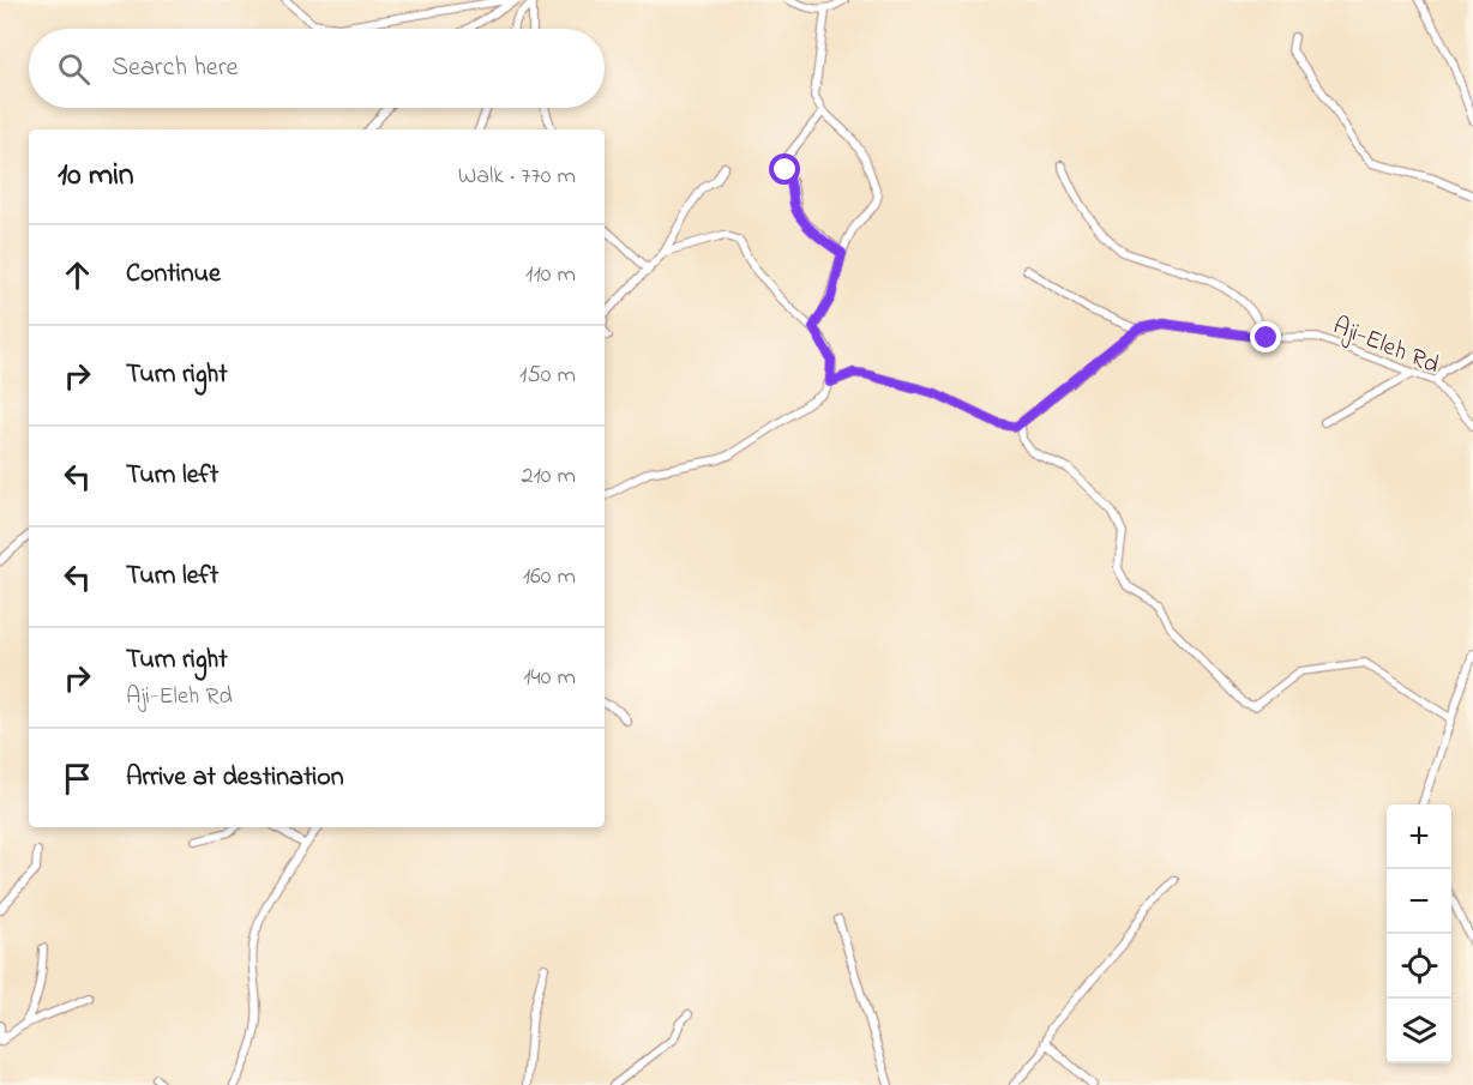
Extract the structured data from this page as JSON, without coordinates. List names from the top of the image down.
{
  "streets": {
    "street": ["Aji-Eleh Rd"]
  },
  "page": {
    "search": "Search here",
    "heading": ["10 min", "Walk · 770 m"],
    "list": [
      ["Continue", "110 m"],
      ["Turn right", "150 m"],
      ["Turn left", "210 m"],
      ["Turn left", "160 m"],
      ["Turn right", "Aji-Eleh Rd", "140 m"],
      "Arrive at destination"
    ],
    "map_buttons": ["+", "−"]
  }
}
